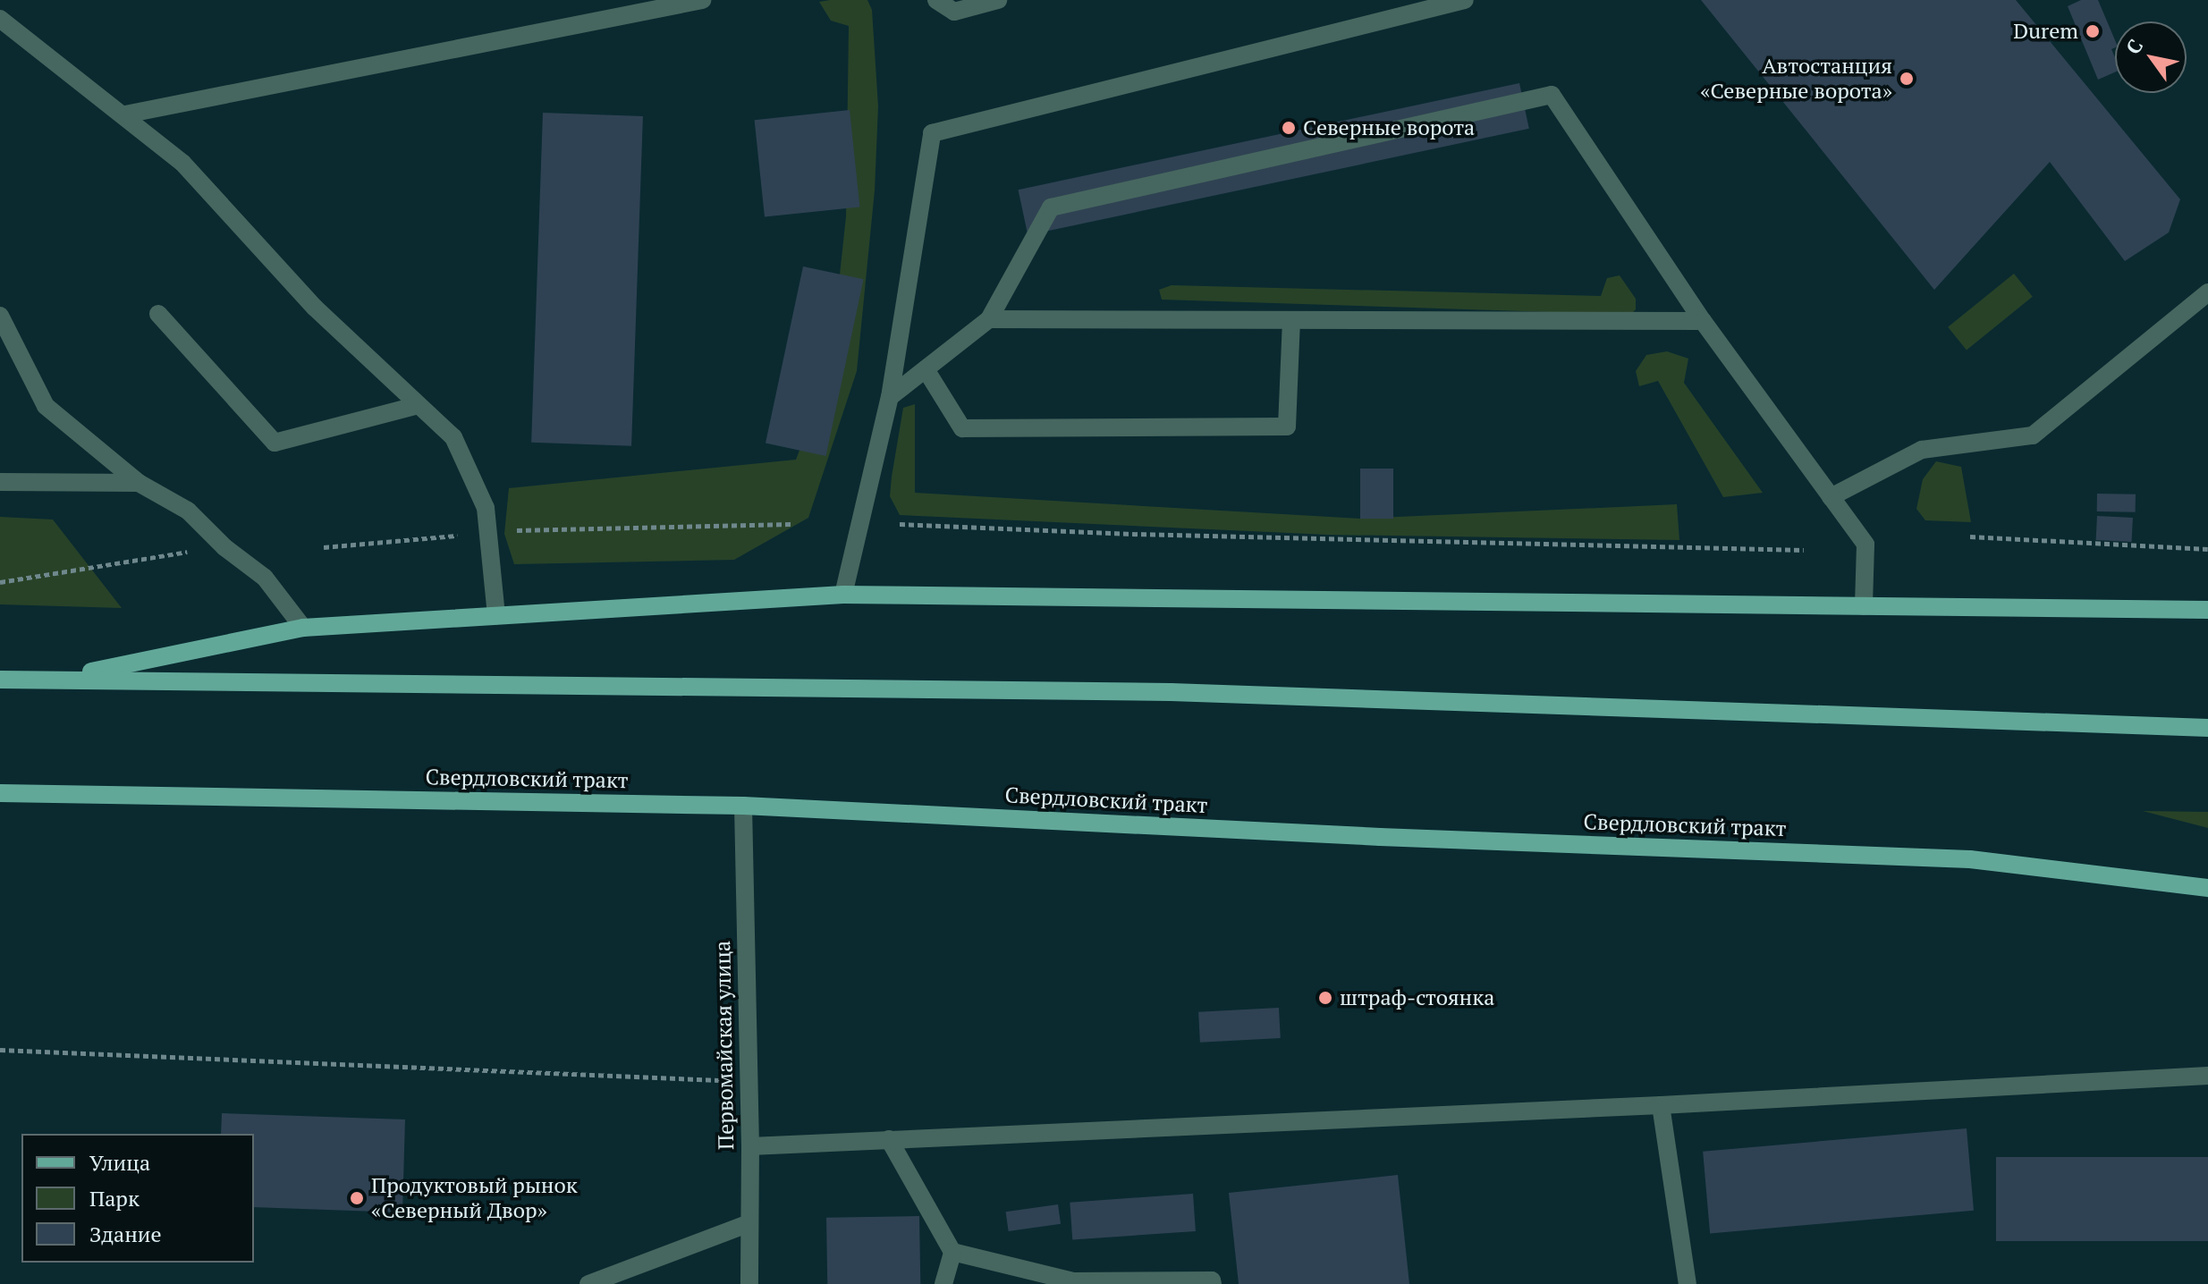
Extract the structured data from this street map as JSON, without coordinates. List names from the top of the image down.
{
  "streets": {
    "main road": ["Свердловский тракт"],
    "street": ["Первомайская улица"]
  },
  "crossings": [
    ["Свердловский тракт", "Первомайская улица"]
  ],
  "places": [
    "Durem",
    "Автостанция «Северные ворота»",
    "Северные ворота",
    "штраф-стоянка",
    "Продуктовый рынок «Северный Двор»"
  ],
  "legend": ["Улица", "Парк", "Здание"],
  "north": "top left"
}
